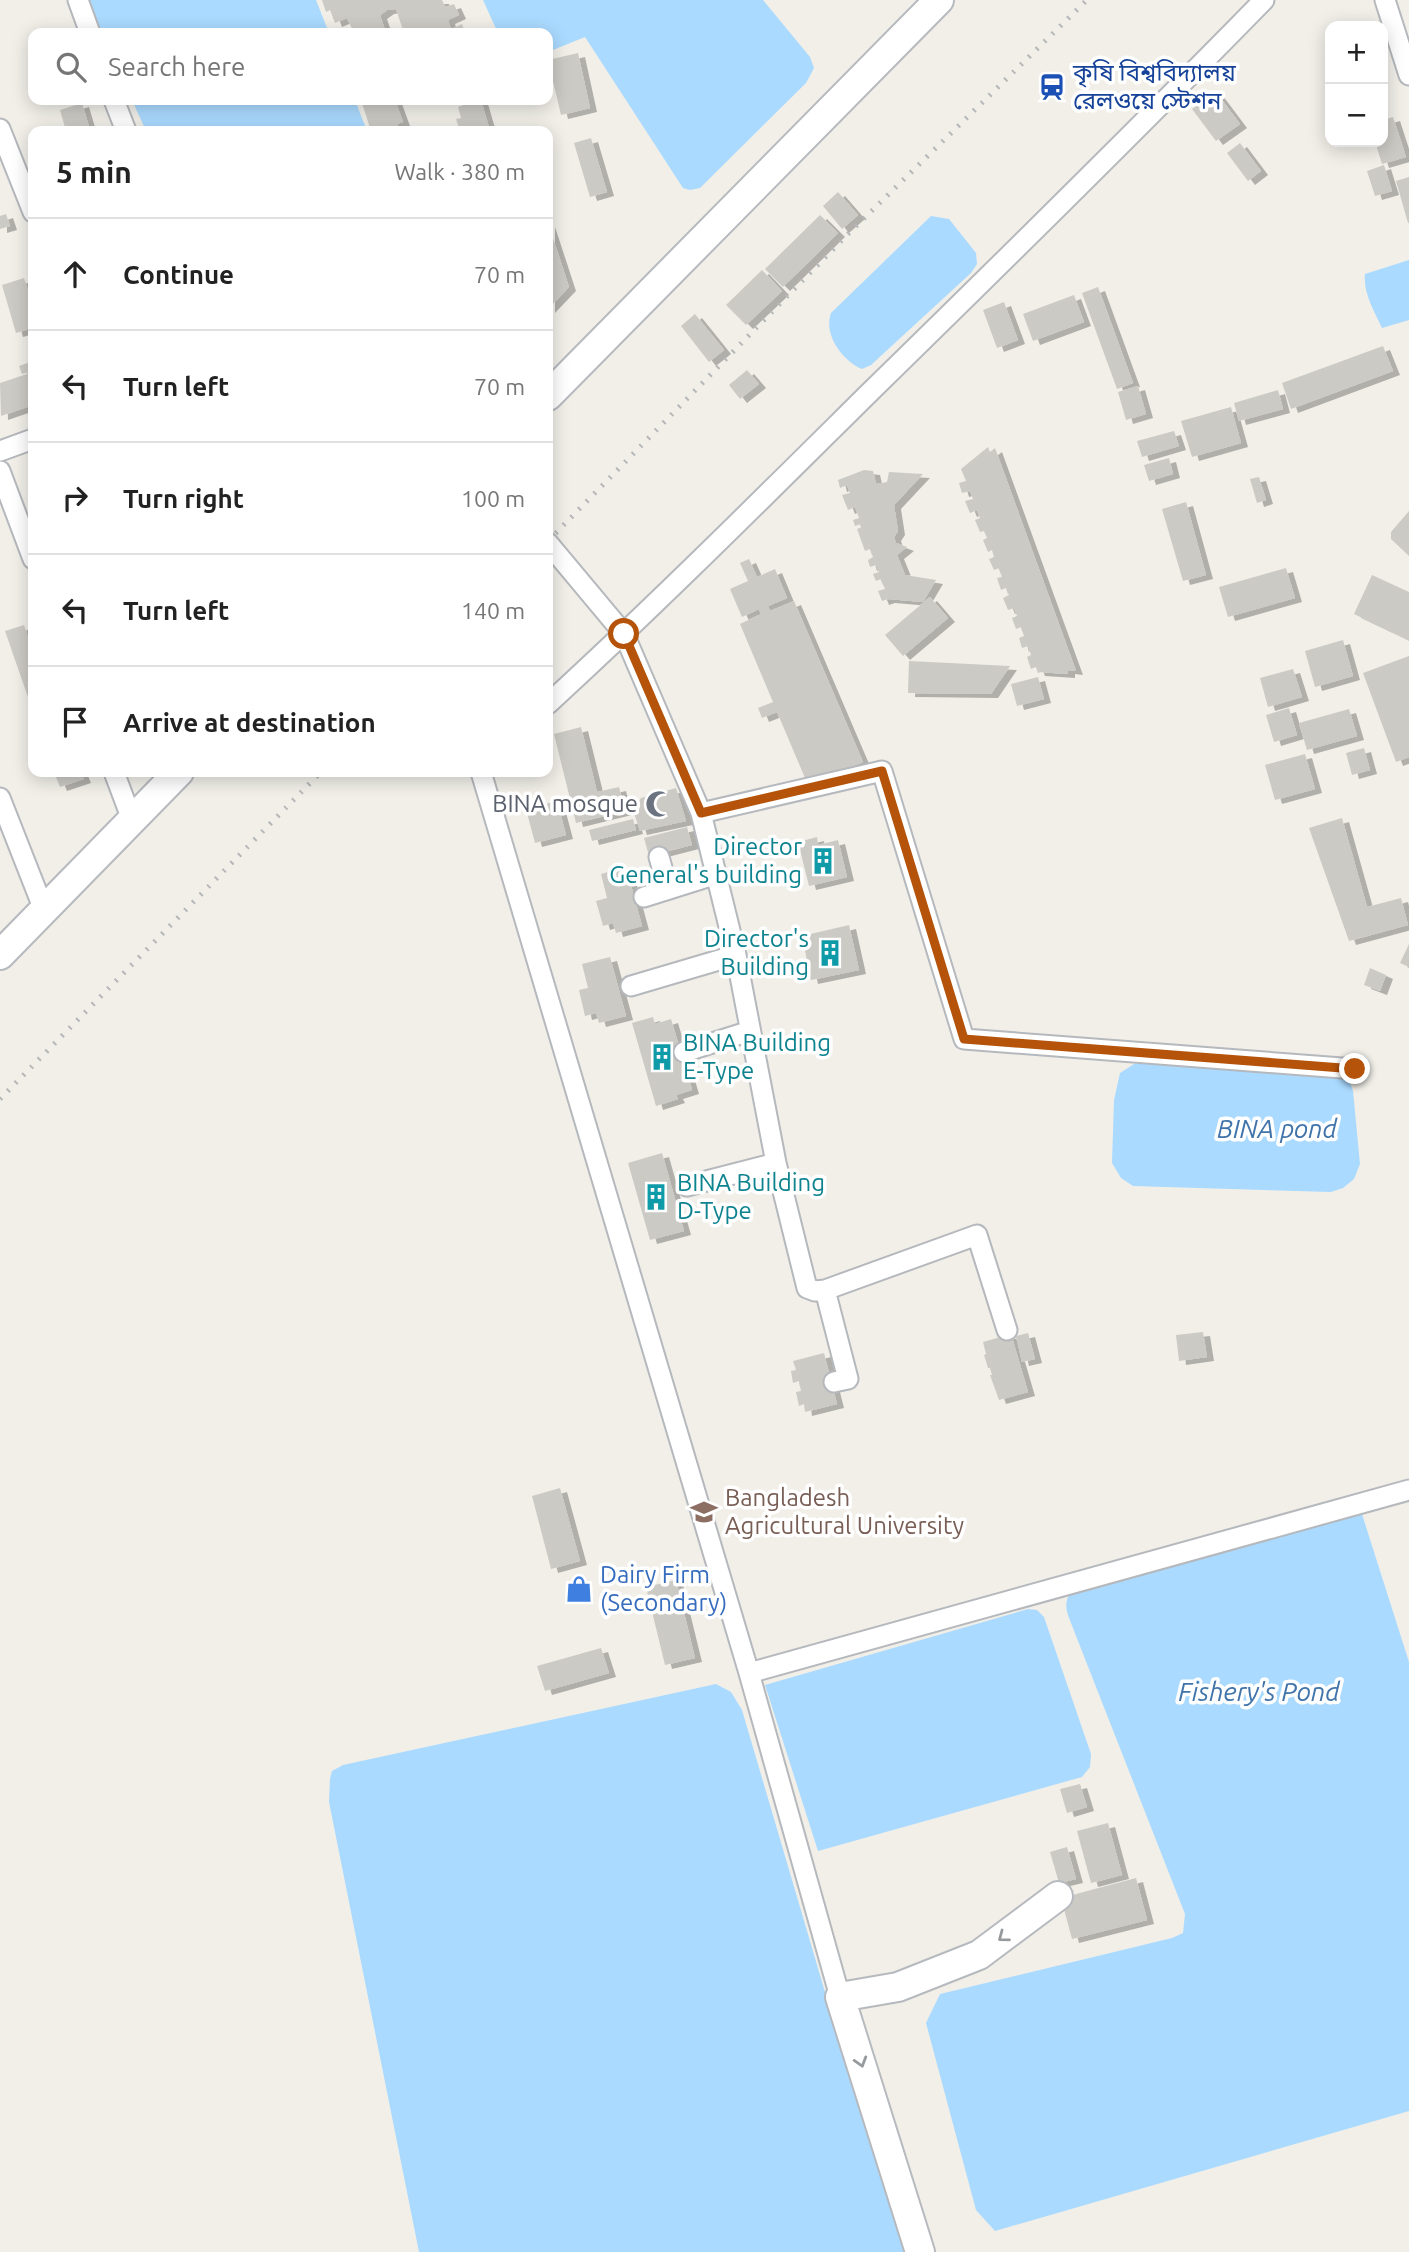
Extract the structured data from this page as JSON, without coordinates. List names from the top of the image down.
{
  "water": ["BINA pond", "Fishery's Pond"],
  "places": {
    "station": ["কৃষি বিশ্ববিদ্যালয় রেলওয়ে স্টেশন"],
    "mosque": ["BINA mosque"],
    "building": [
      "Director General's building",
      "Director's Building",
      "BINA Building E-Type",
      "BINA Building D-Type"
    ],
    "school or university": ["Bangladesh Agricultural University"],
    "shop": ["Dairy Firm (Secondary)"]
  },
  "page": {
    "map_buttons": ["+", "−"],
    "search": "Search here",
    "heading": ["5 min", "Walk · 380 m"],
    "list": [
      ["Continue", "70 m"],
      ["Turn left", "70 m"],
      ["Turn right", "100 m"],
      ["Turn left", "140 m"],
      "Arrive at destination"
    ]
  }
}
